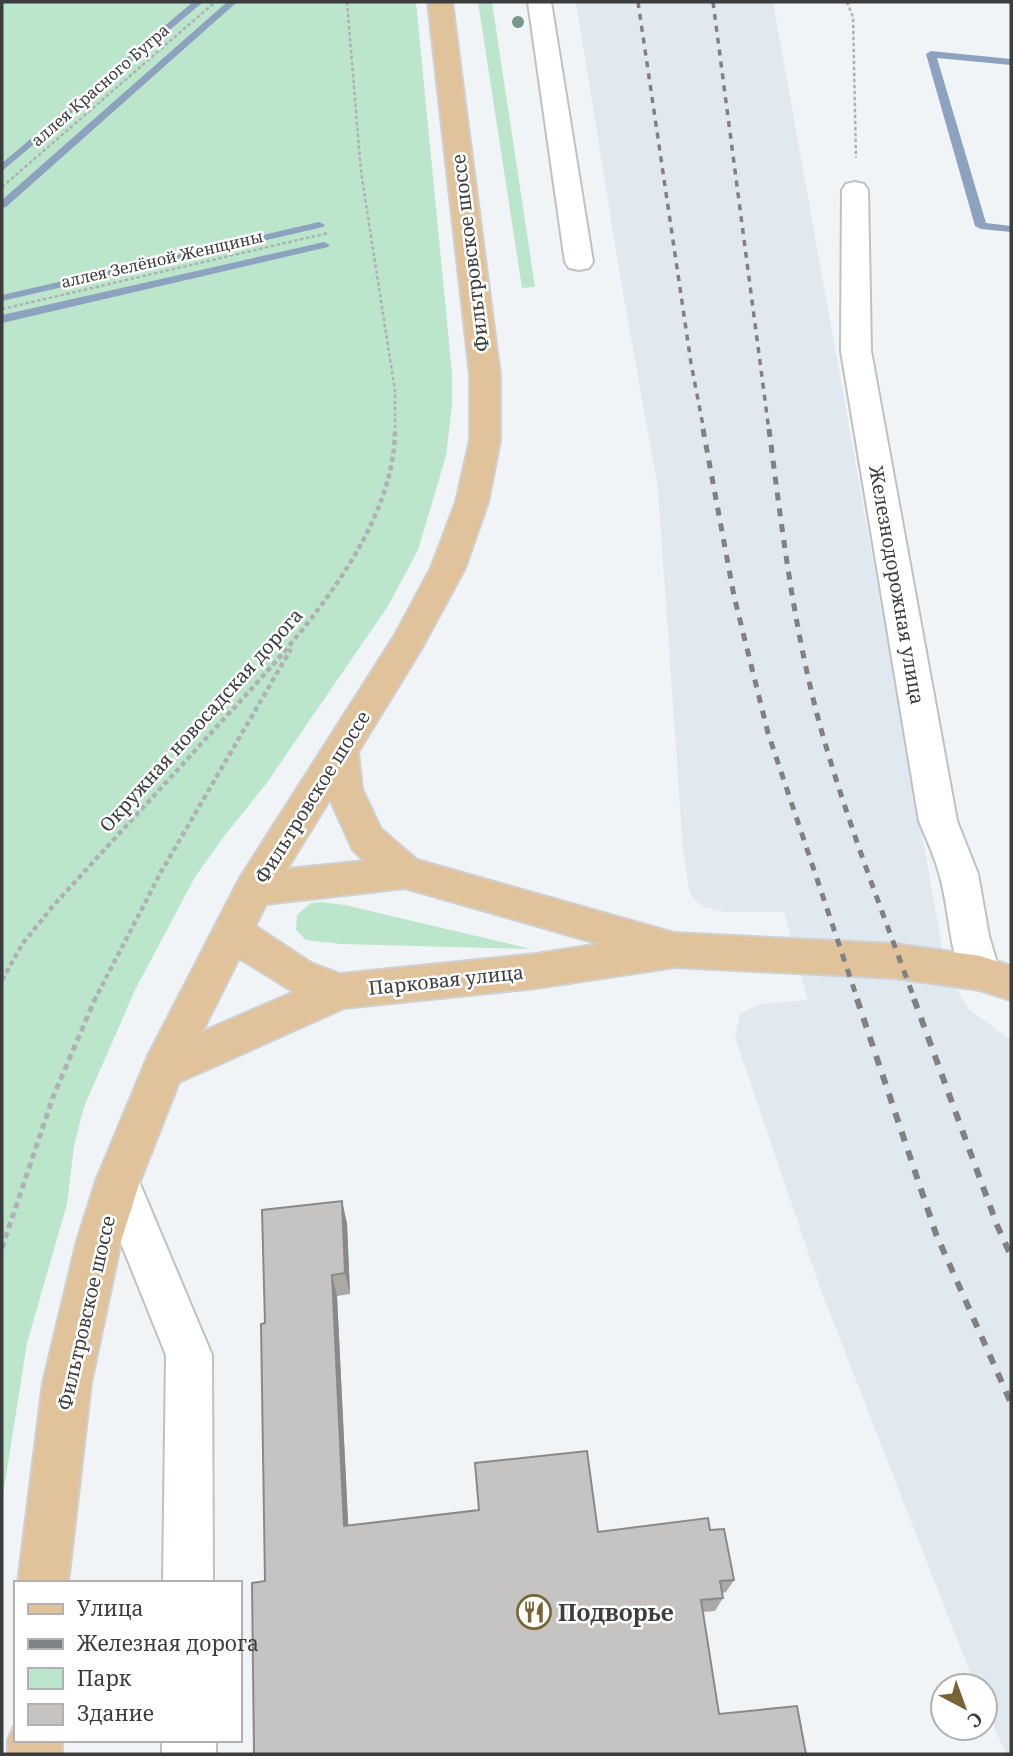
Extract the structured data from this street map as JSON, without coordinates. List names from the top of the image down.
{
  "streets": {
    "main road": ["Фильтровское шоссе", "Парковая улица"],
    "lane": ["Железнодорожная улица"],
    "path": ["аллея Красного Бугра", "аллея Зелёной Женщины", "Окружная новосадская дорога"]
  },
  "crossings": [
    ["Фильтровское шоссе", "Парковая улица"],
    ["Железнодорожная улица", "Парковая улица"]
  ],
  "places": {
    "restaurant": ["Подворье"]
  },
  "legend": [
    "Улица",
    "Железная дорога",
    "Парк",
    "Здание"
  ],
  "north": "bottom right"
}
